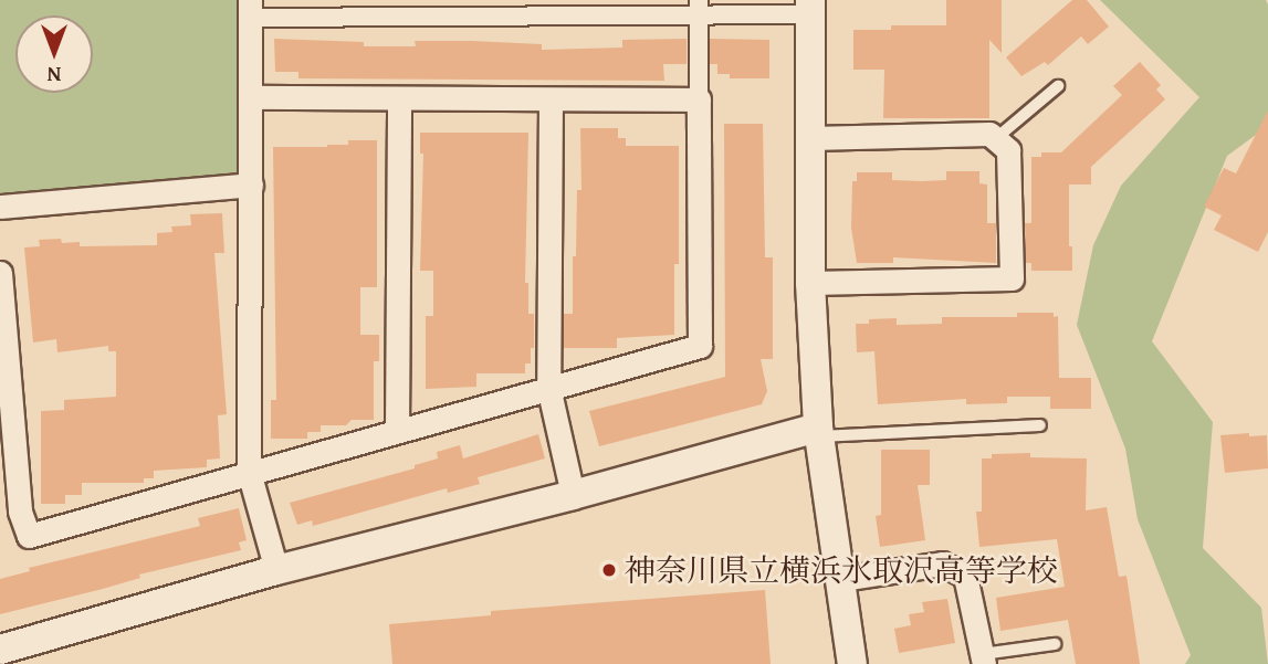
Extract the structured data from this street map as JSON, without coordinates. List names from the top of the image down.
{
  "places": ["神奈川県立横浜氷取沢高等学校"],
  "north": "bottom"
}
